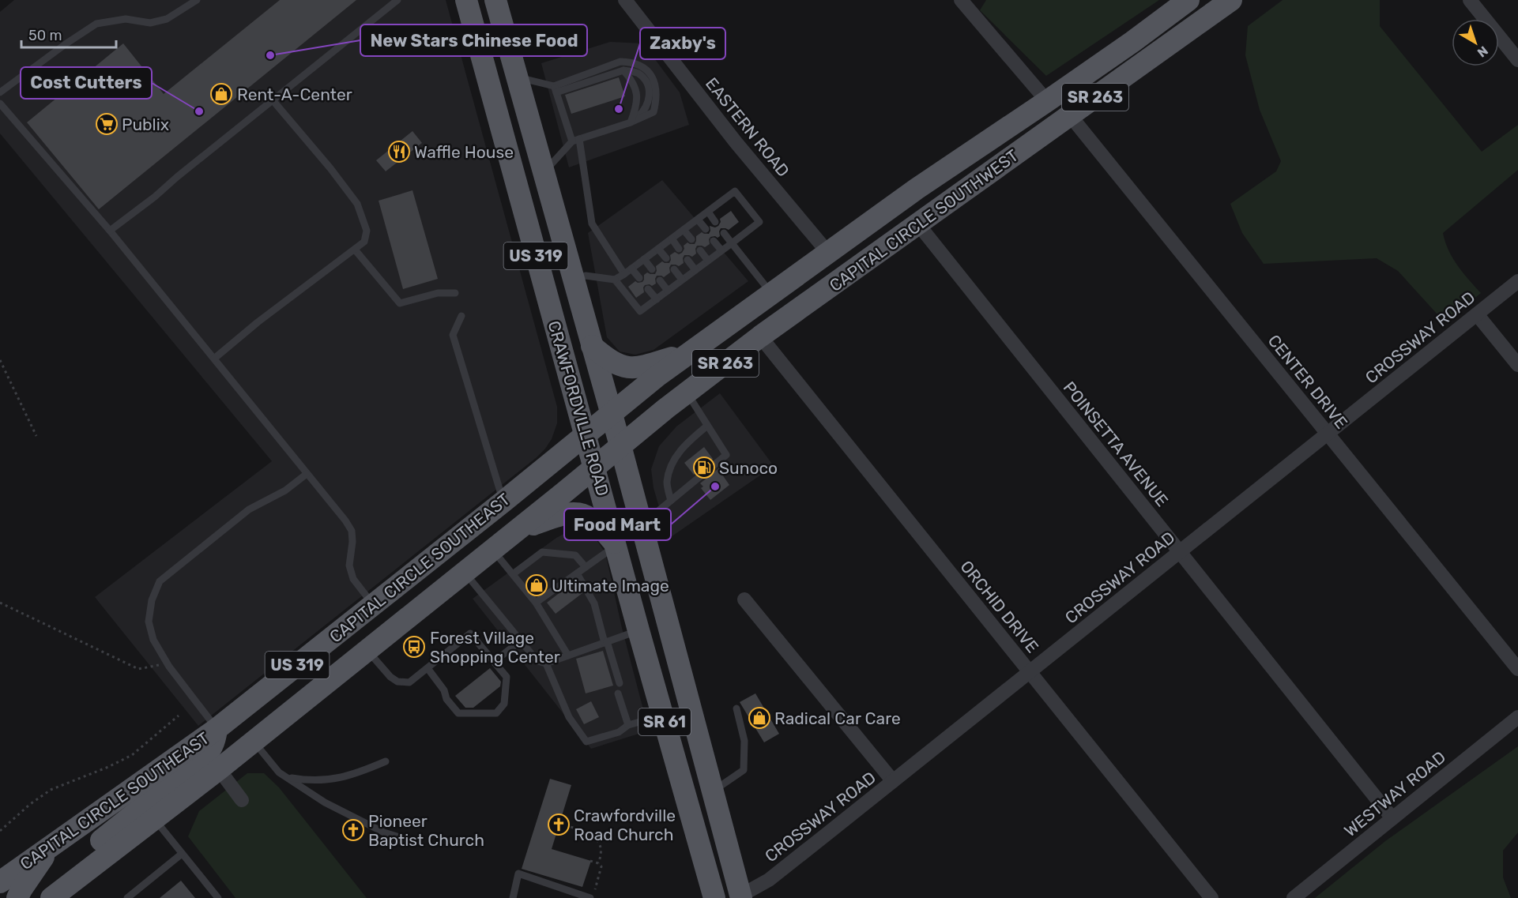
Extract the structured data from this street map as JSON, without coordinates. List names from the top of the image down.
{
  "streets": {
    "main road": [
      "SR 263",
      "CAPITAL CIRCLE SOUTHWEST",
      "US 319",
      "CRAWFORDVILLE ROAD",
      "CAPITAL CIRCLE SOUTHEAST",
      "SR 61"
    ],
    "street": [
      "EASTERN ROAD",
      "CROSSWAY ROAD",
      "CENTER DRIVE",
      "POINSETTA AVENUE",
      "ORCHID DRIVE",
      "WESTWAY ROAD"
    ]
  },
  "crossings": [
    ["EASTERN ROAD", "CAPITAL CIRCLE SOUTHWEST"],
    ["CAPITAL CIRCLE SOUTHWEST", "CENTER DRIVE"],
    ["CAPITAL CIRCLE SOUTHWEST", "CRAWFORDVILLE ROAD"],
    ["CAPITAL CIRCLE SOUTHWEST", "POINSETTA AVENUE"],
    ["CAPITAL CIRCLE SOUTHWEST", "CAPITAL CIRCLE SOUTHEAST"],
    ["CAPITAL CIRCLE SOUTHWEST", "ORCHID DRIVE"],
    ["CROSSWAY ROAD", "CENTER DRIVE"],
    ["CROSSWAY ROAD", "CRAWFORDVILLE ROAD"],
    ["CROSSWAY ROAD", "POINSETTA AVENUE"],
    ["CROSSWAY ROAD", "ORCHID DRIVE"],
    ["CRAWFORDVILLE ROAD", "CAPITAL CIRCLE SOUTHEAST"],
    ["POINSETTA AVENUE", "WESTWAY ROAD"]
  ],
  "places": {
    "other": [
      "New Stars Chinese Food",
      "Zaxby's",
      "Cost Cutters",
      "Food Mart"
    ],
    "shop": ["Rent-A-Center", "Ultimate Image", "Radical Car Care"],
    "supermarket": ["Publix"],
    "restaurant": ["Waffle House"],
    "fuel station": ["Sunoco"],
    "bus stop": ["Forest Village Shopping Center"],
    "church": ["Crawfordville Road Church", "Pioneer Baptist Church"]
  },
  "scale_bar": "50 m",
  "north": "bottom right"
}
